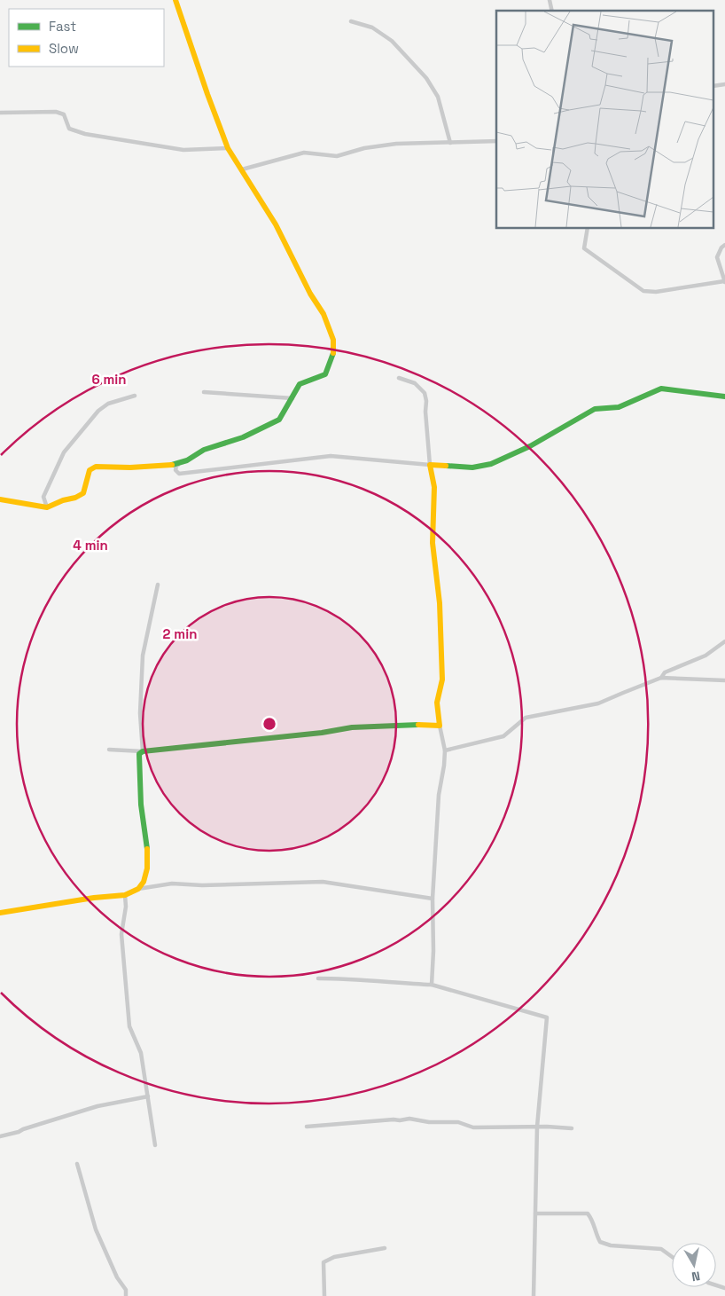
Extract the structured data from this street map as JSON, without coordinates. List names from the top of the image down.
{
  "legend": ["Fast", "Slow"],
  "north": "bottom",
  "rings": ["6 min", "4 min", "2 min"]
}
